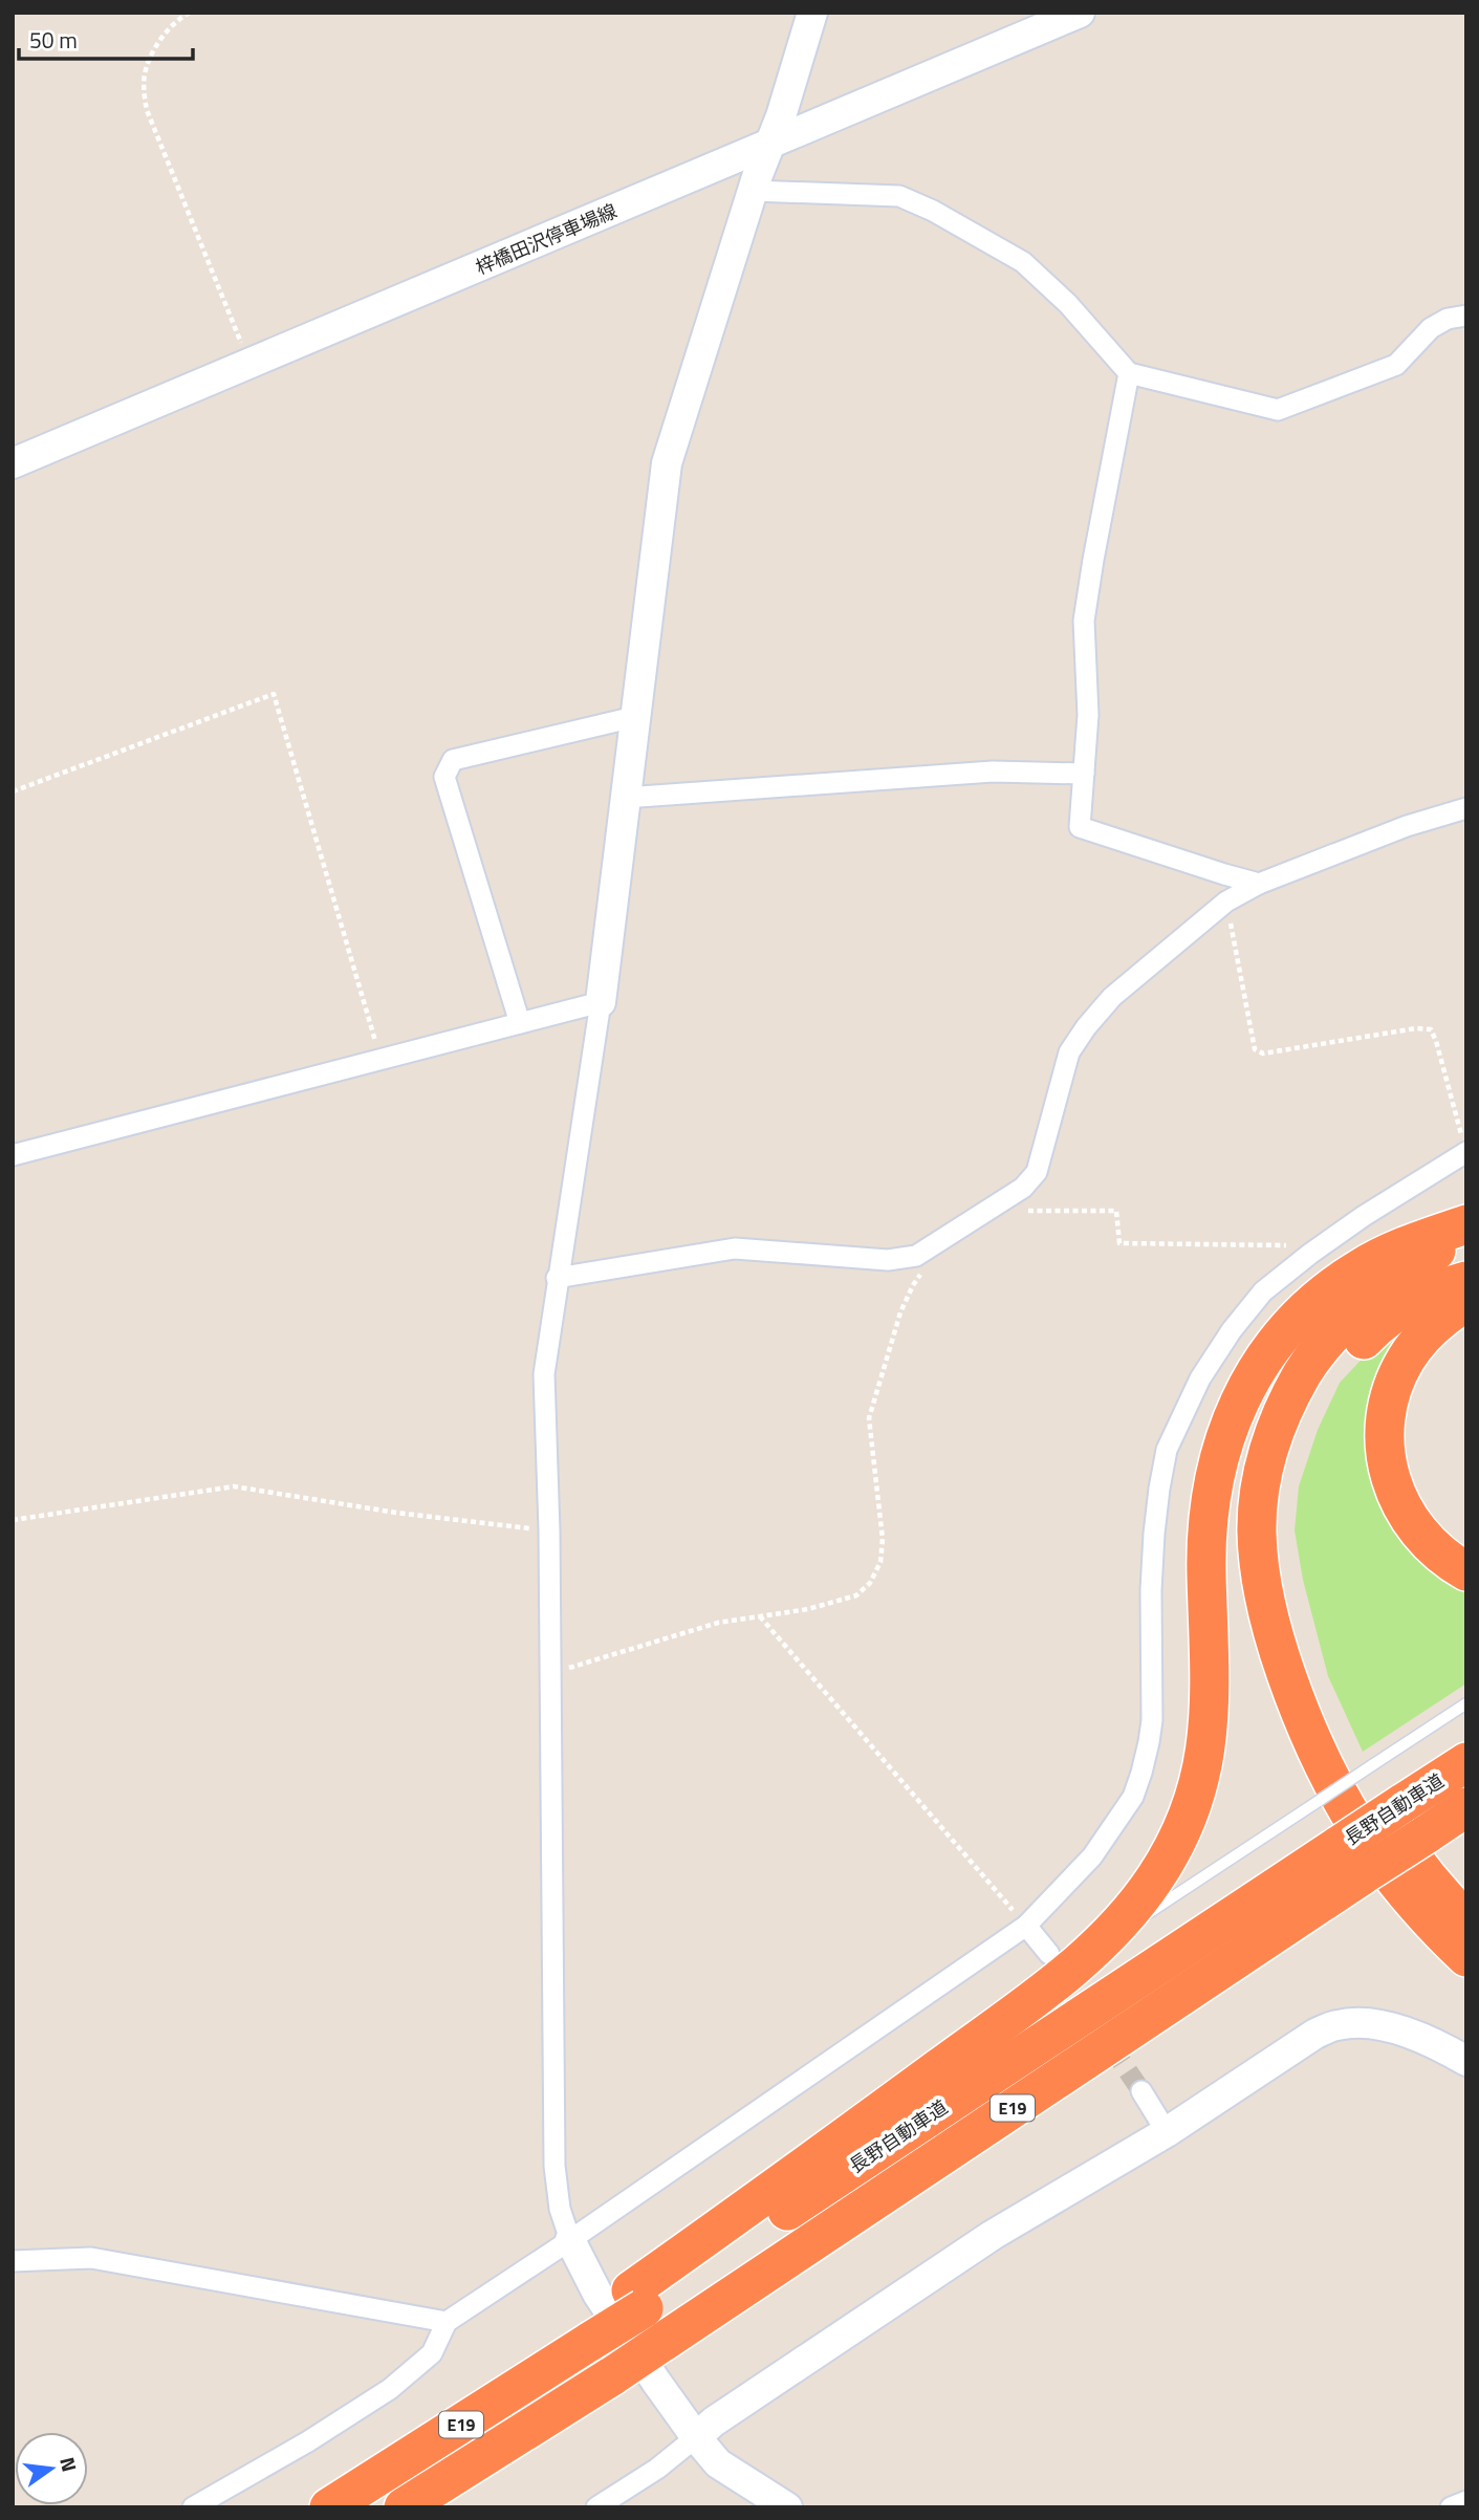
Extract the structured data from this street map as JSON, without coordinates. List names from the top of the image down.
{
  "streets": {
    "highway": ["長野自動車道", "E19"],
    "street": ["梓橋田沢停車場線"]
  },
  "scale_bar": "50 m",
  "north": "right"
}
